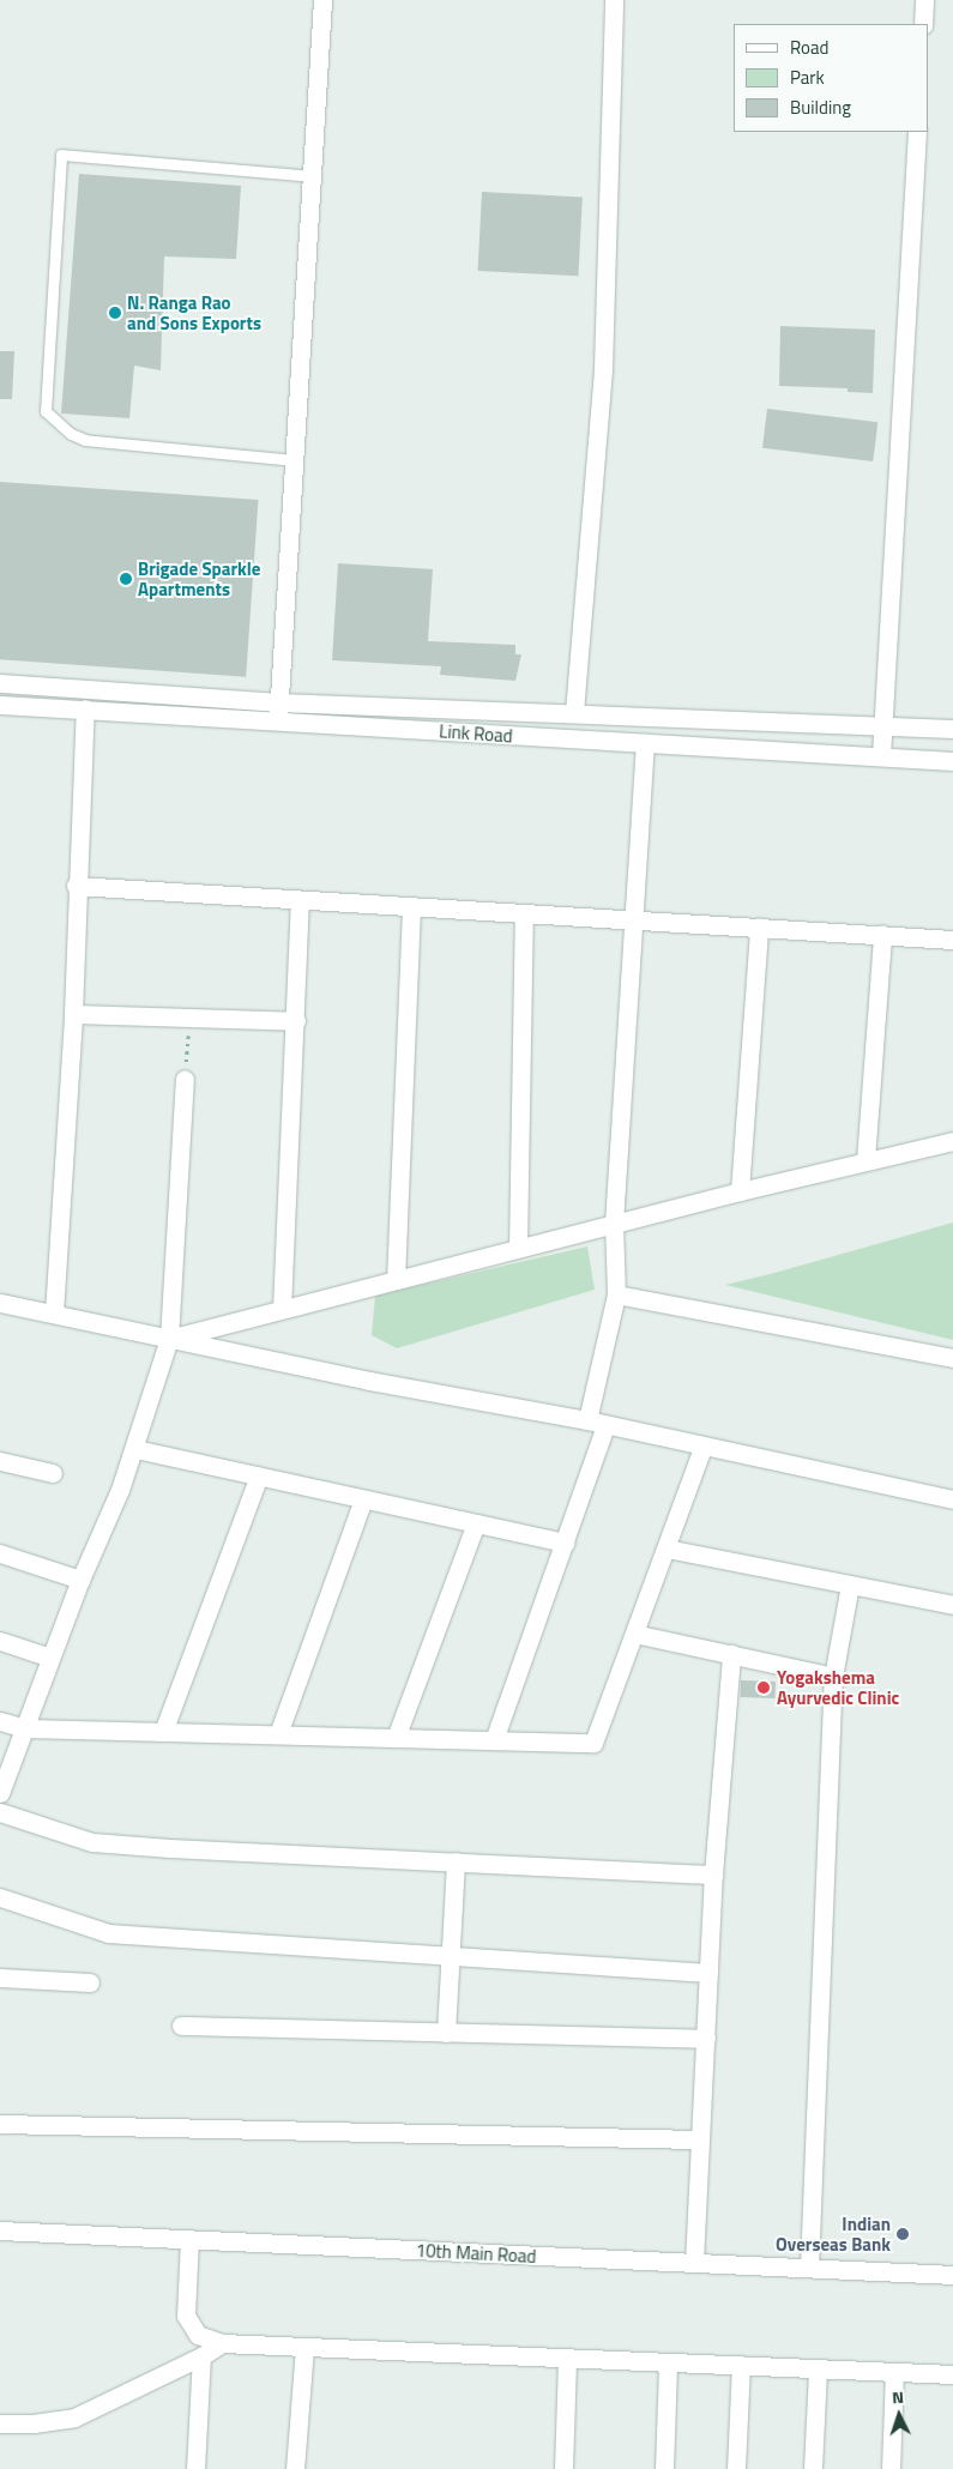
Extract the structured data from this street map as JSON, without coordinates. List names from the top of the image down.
{
  "streets": {
    "street": ["Link Road", "10th Main Road"]
  },
  "places": [
    "N. Ranga Rao and Sons Exports",
    "Brigade Sparkle Apartments",
    "Yogakshema Ayurvedic Clinic",
    "Indian Overseas Bank"
  ],
  "legend": ["Road", "Park", "Building"],
  "north": "top"
}
